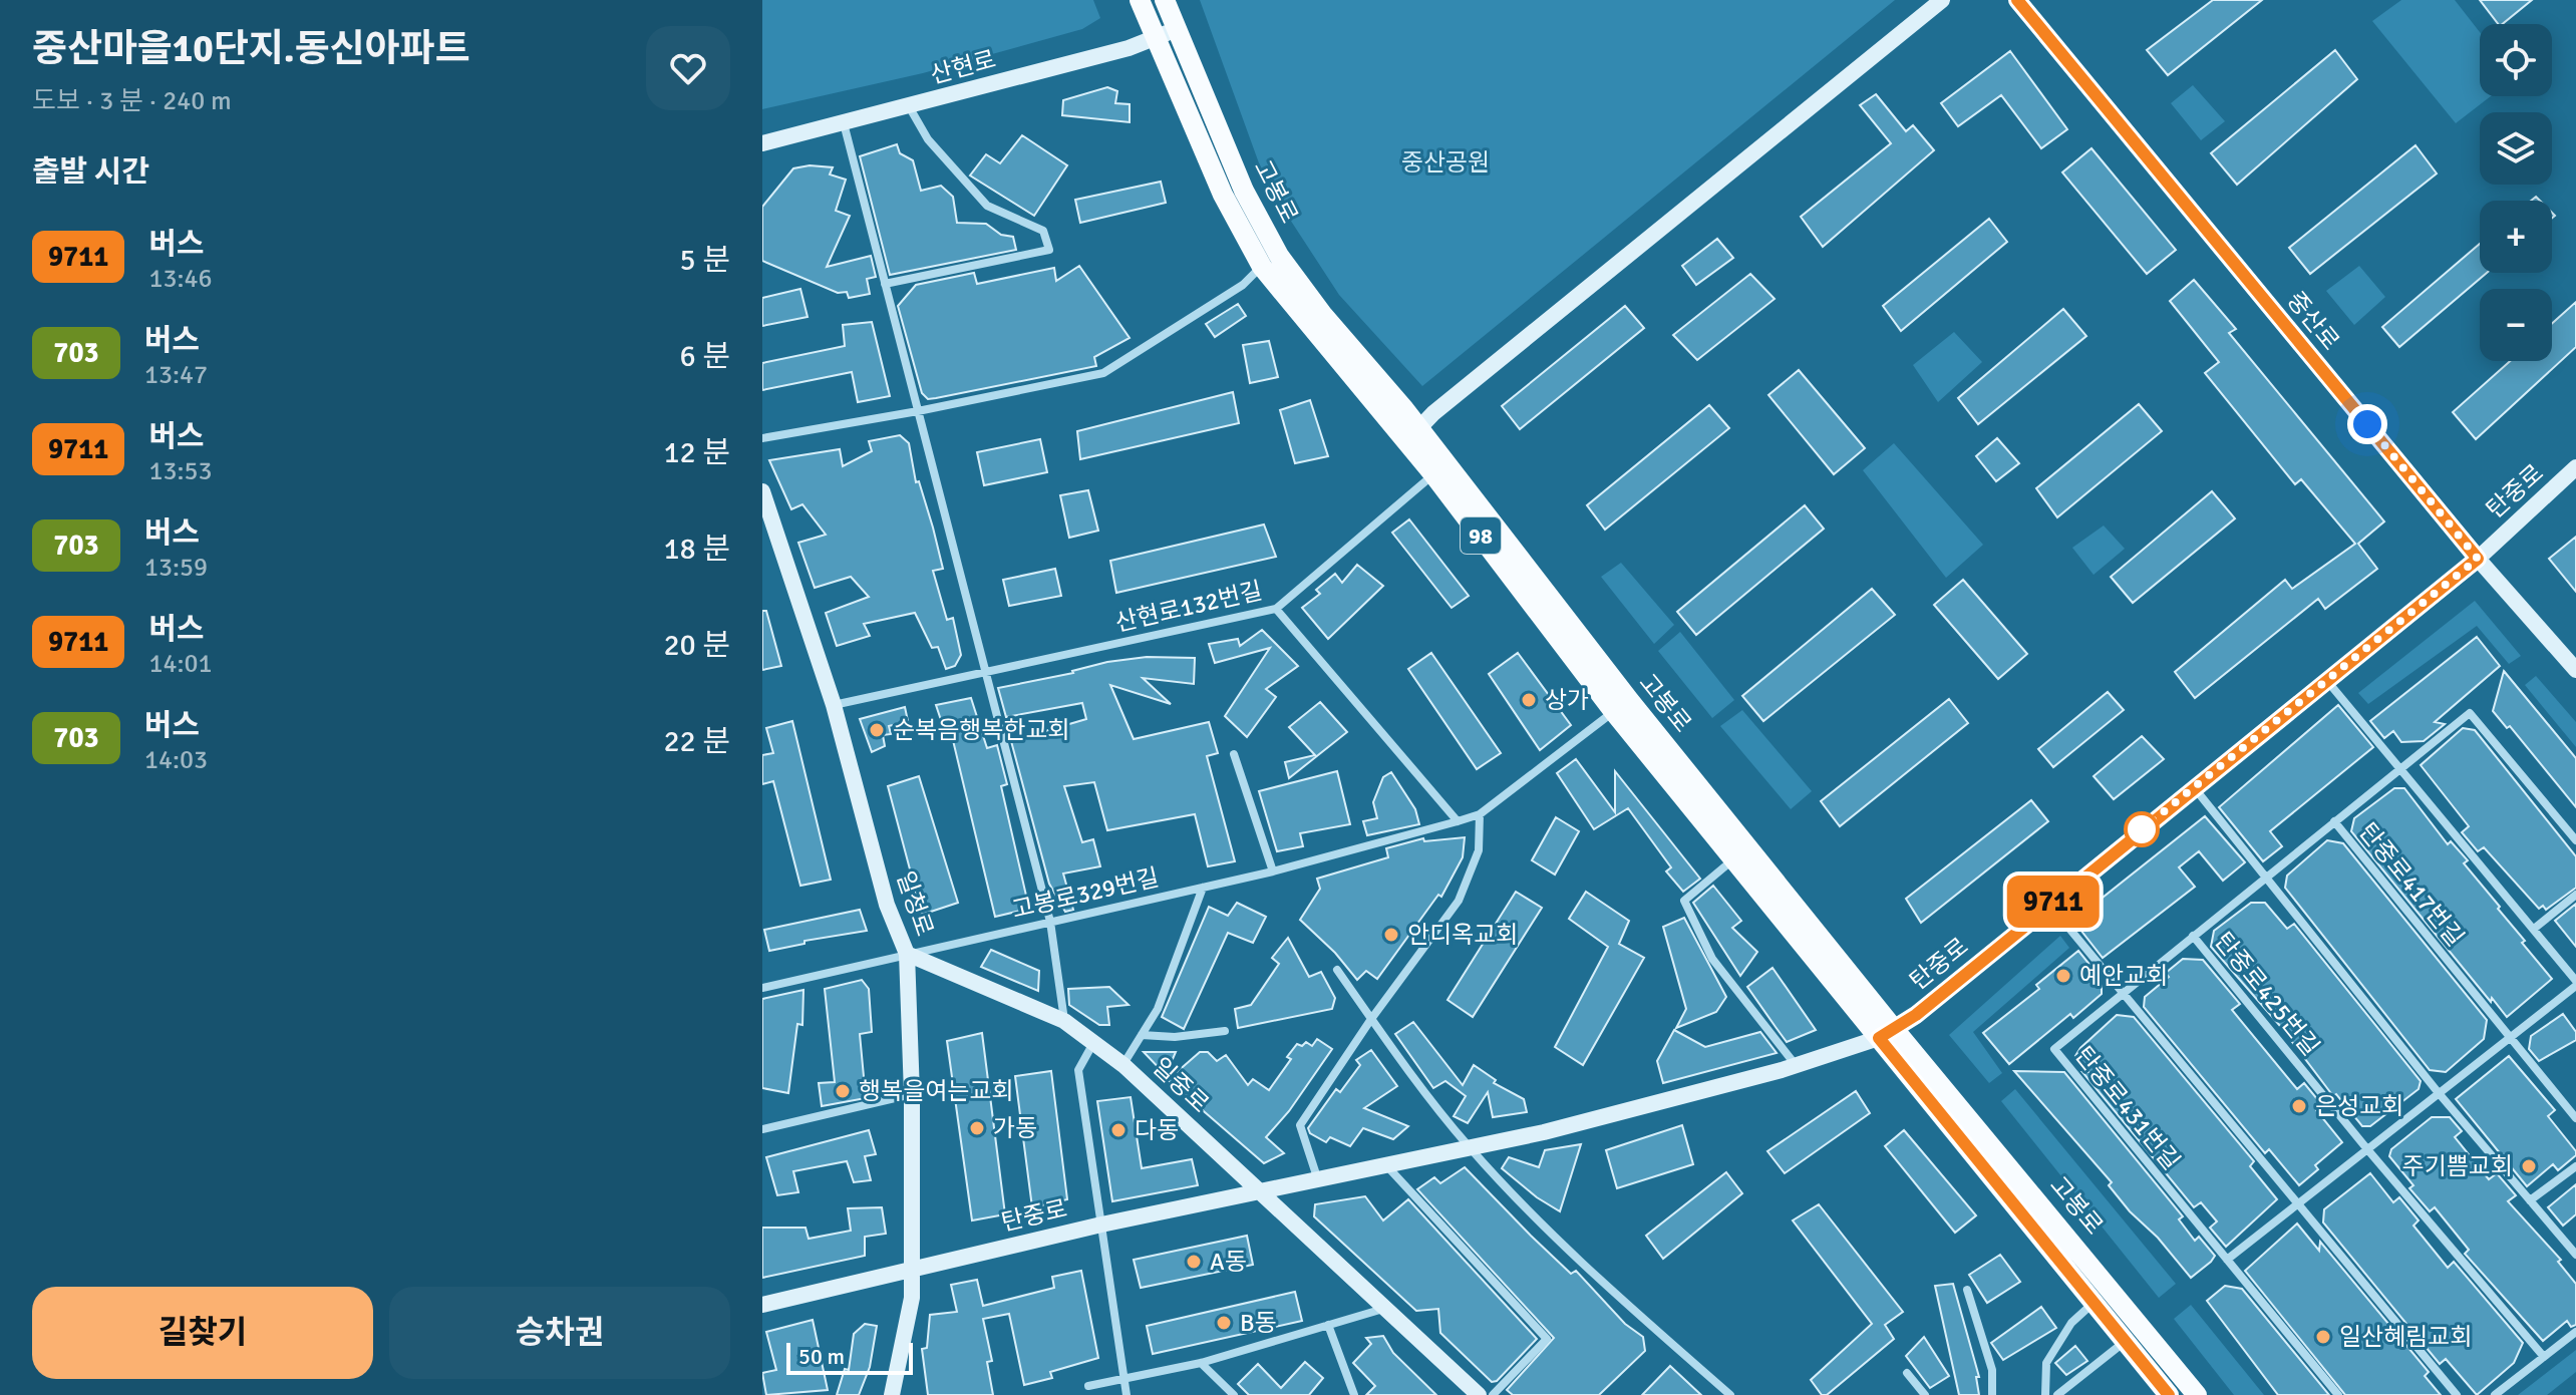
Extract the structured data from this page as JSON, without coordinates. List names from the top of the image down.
{
  "streets": {
    "main road": [
      "산현로",
      "고봉로",
      "중산로",
      "탄중로",
      "98",
      "일청로",
      "일중로"
    ],
    "street": [
      "산현로132번길",
      "탄중로417번길",
      "고봉로329번길",
      "탄중로425번길",
      "탄중로431번길"
    ]
  },
  "crossings": [
    ["산현로", "고봉로"],
    ["고봉로", "탄중로"],
    ["고봉로", "산현로132번길"],
    ["고봉로", "고봉로329번길"],
    ["중산로", "탄중로"],
    ["탄중로", "일청로"],
    ["탄중로", "일중로"],
    ["산현로132번길", "일청로"],
    ["탄중로417번길", "탄중로425번길"],
    ["고봉로329번길", "일청로"],
    ["고봉로329번길", "일중로"],
    ["일청로", "일중로"]
  ],
  "parks": ["중산공원"],
  "places": [
    "상가",
    "순복음행복한교회",
    "안디옥교회",
    "예안교회",
    "행복을여는교회",
    "은성교회",
    "가동",
    "다동",
    "주기쁨교회",
    "A동",
    "B동",
    "일산혜림교회"
  ],
  "lines": ["bus line 9711"],
  "scale_bar": "50 m",
  "page": {
    "heading": [
      ["중산마을10단지.동신아파트", "도보 · 3 분 · 240 m"],
      "출발 시간"
    ],
    "on_map": "9711",
    "map_buttons": ["+", "−"],
    "list": [
      {
        "mark": "9711",
        "name": "버스",
        "note": "13:46",
        "value": "5 분"
      },
      {
        "mark": "703",
        "name": "버스",
        "note": "13:47",
        "value": "6 분"
      },
      {
        "mark": "9711",
        "name": "버스",
        "note": "13:53",
        "value": "12 분"
      },
      {
        "mark": "703",
        "name": "버스",
        "note": "13:59",
        "value": "18 분"
      },
      {
        "mark": "9711",
        "name": "버스",
        "note": "14:01",
        "value": "20 분"
      },
      {
        "mark": "703",
        "name": "버스",
        "note": "14:03",
        "value": "22 분"
      }
    ],
    "buttons": ["길찾기", "승차권"],
    "scale": "50 m"
  }
}
